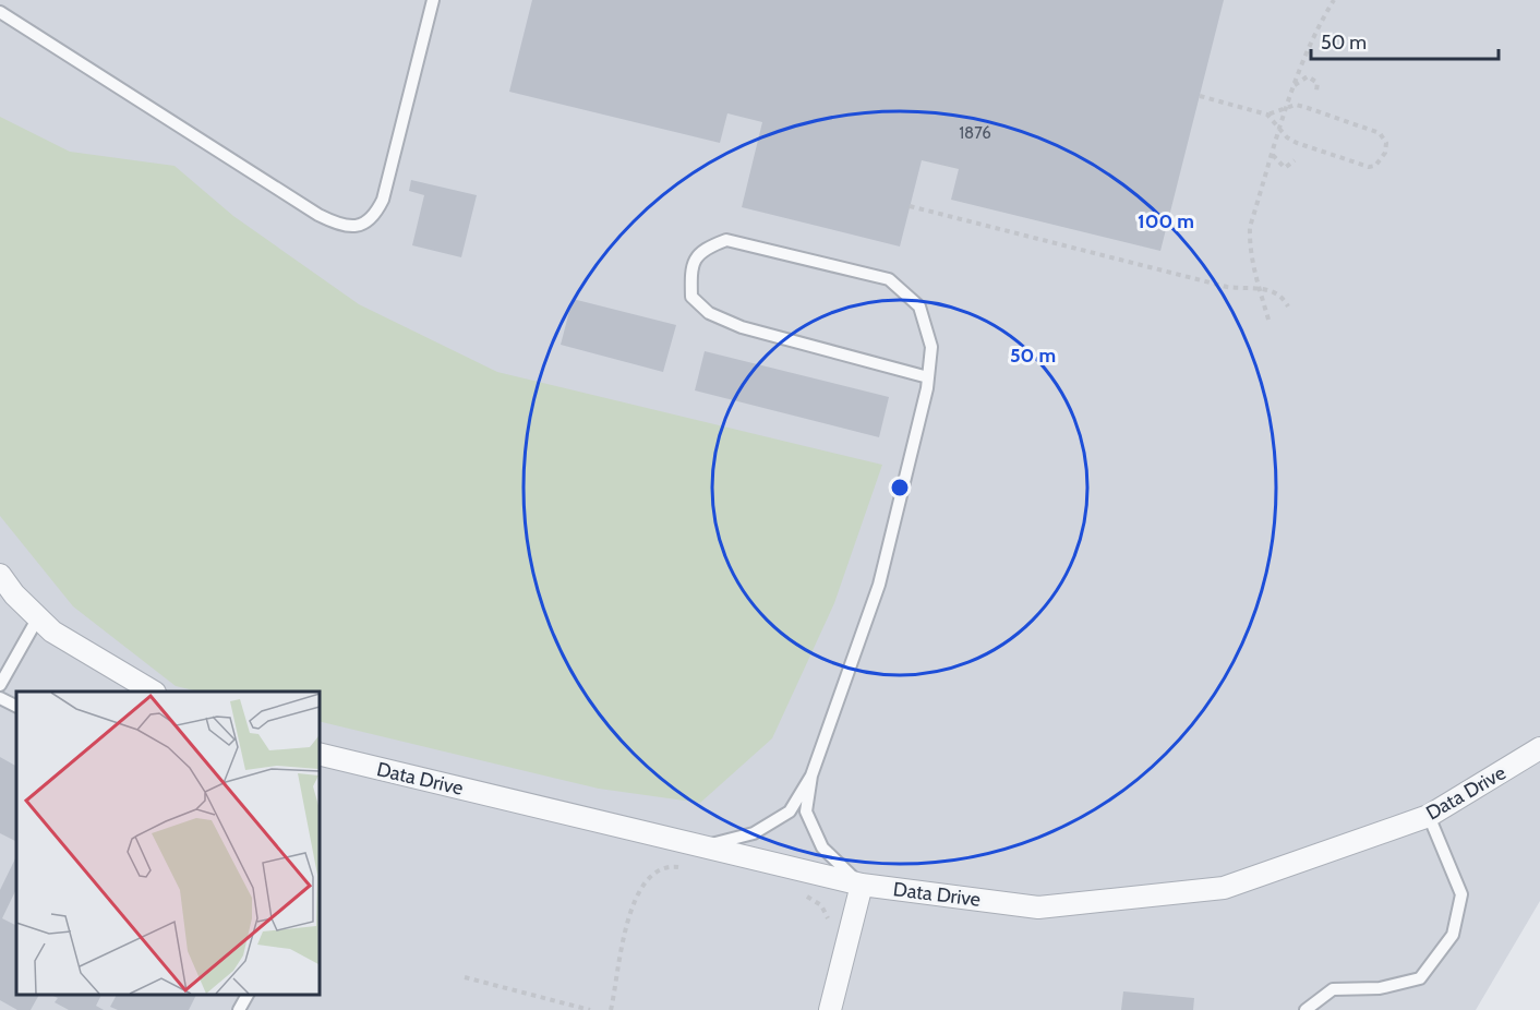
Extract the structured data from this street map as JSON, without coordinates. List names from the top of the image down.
{
  "streets": {
    "street": ["Data Drive"]
  },
  "house_numbers": ["1876"],
  "scale_bar": "50 m",
  "rings": ["100 m", "50 m"]
}
